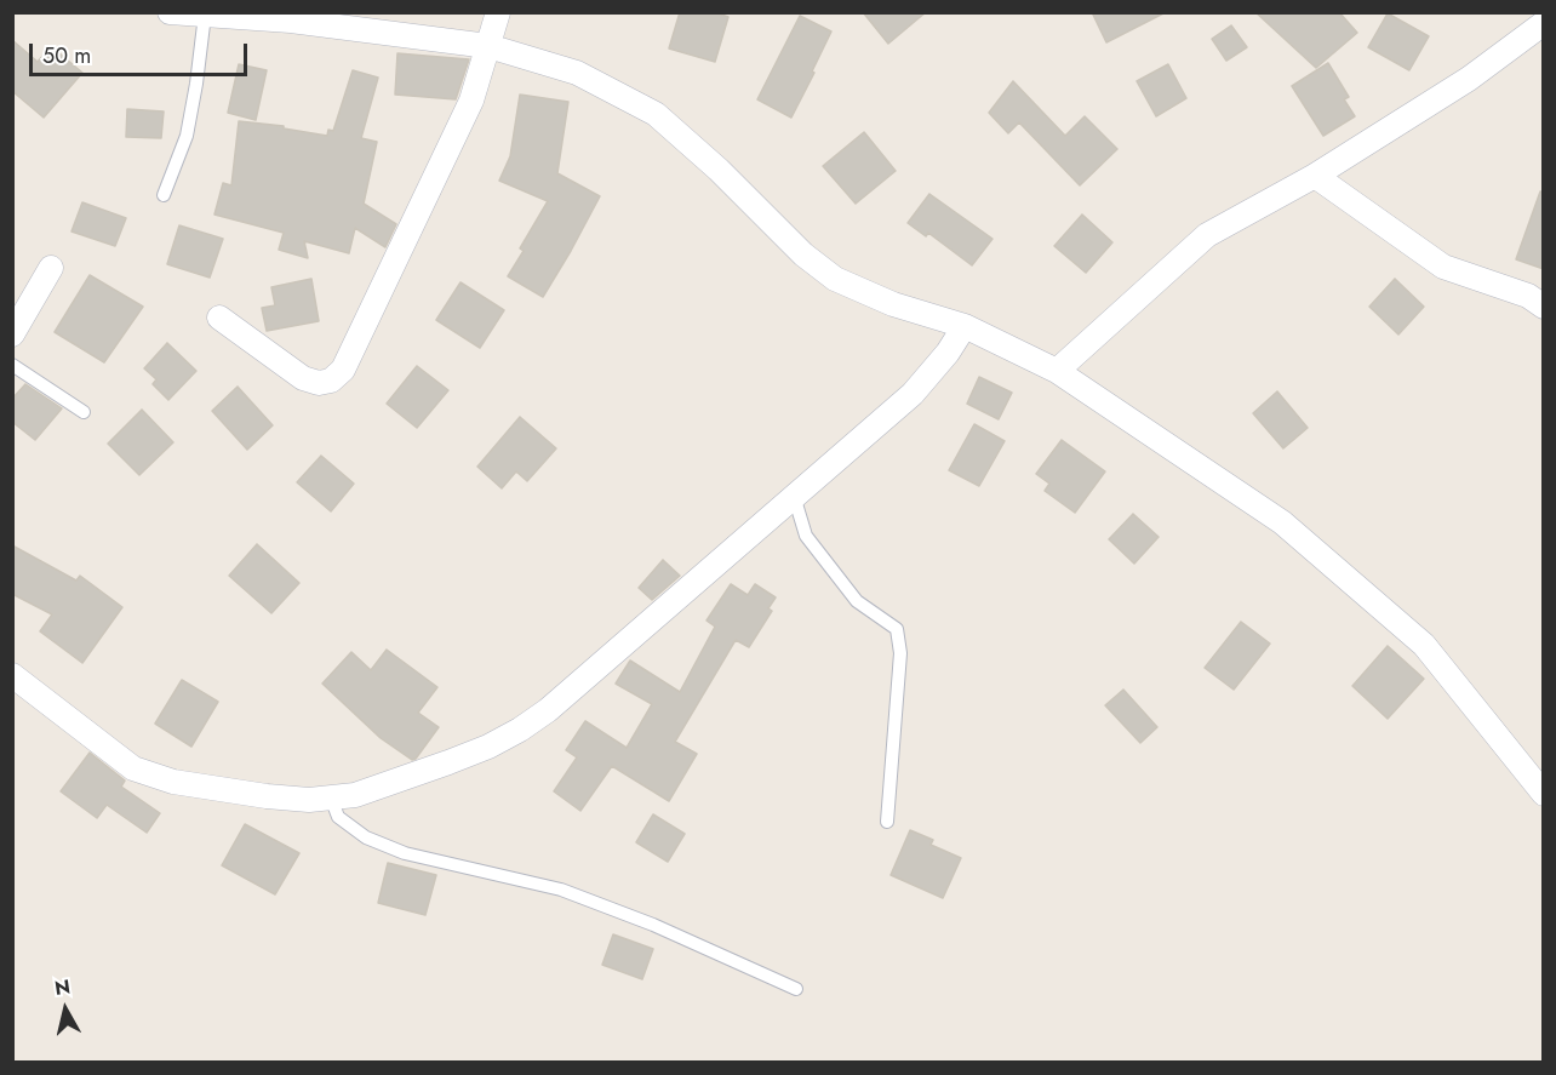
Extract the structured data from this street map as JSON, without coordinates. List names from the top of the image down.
{
  "scale_bar": "50 m",
  "north": "top"
}
